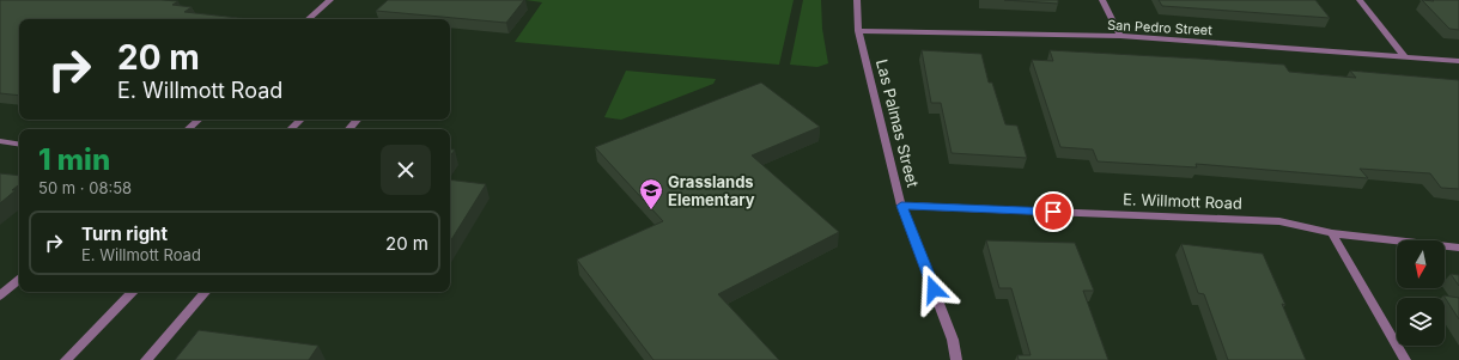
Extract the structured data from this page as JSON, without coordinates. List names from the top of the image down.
{
  "streets": {
    "street": ["San Pedro Street", "Las Palmas Street", "E. Willmott Road"]
  },
  "crossings": [
    ["San Pedro Street", "Las Palmas Street"],
    ["Las Palmas Street", "E. Willmott Road"]
  ],
  "places": {
    "school or university": ["Grasslands Elementary"]
  },
  "north": "bottom",
  "page": {
    "turn": ["20 m", "E. Willmott Road"],
    "heading": ["1 min", "50 m · 08:58"],
    "list": [
      {
        "name": "Turn right",
        "note": "E. Willmott Road",
        "value": "20 m"
      }
    ]
  }
}
